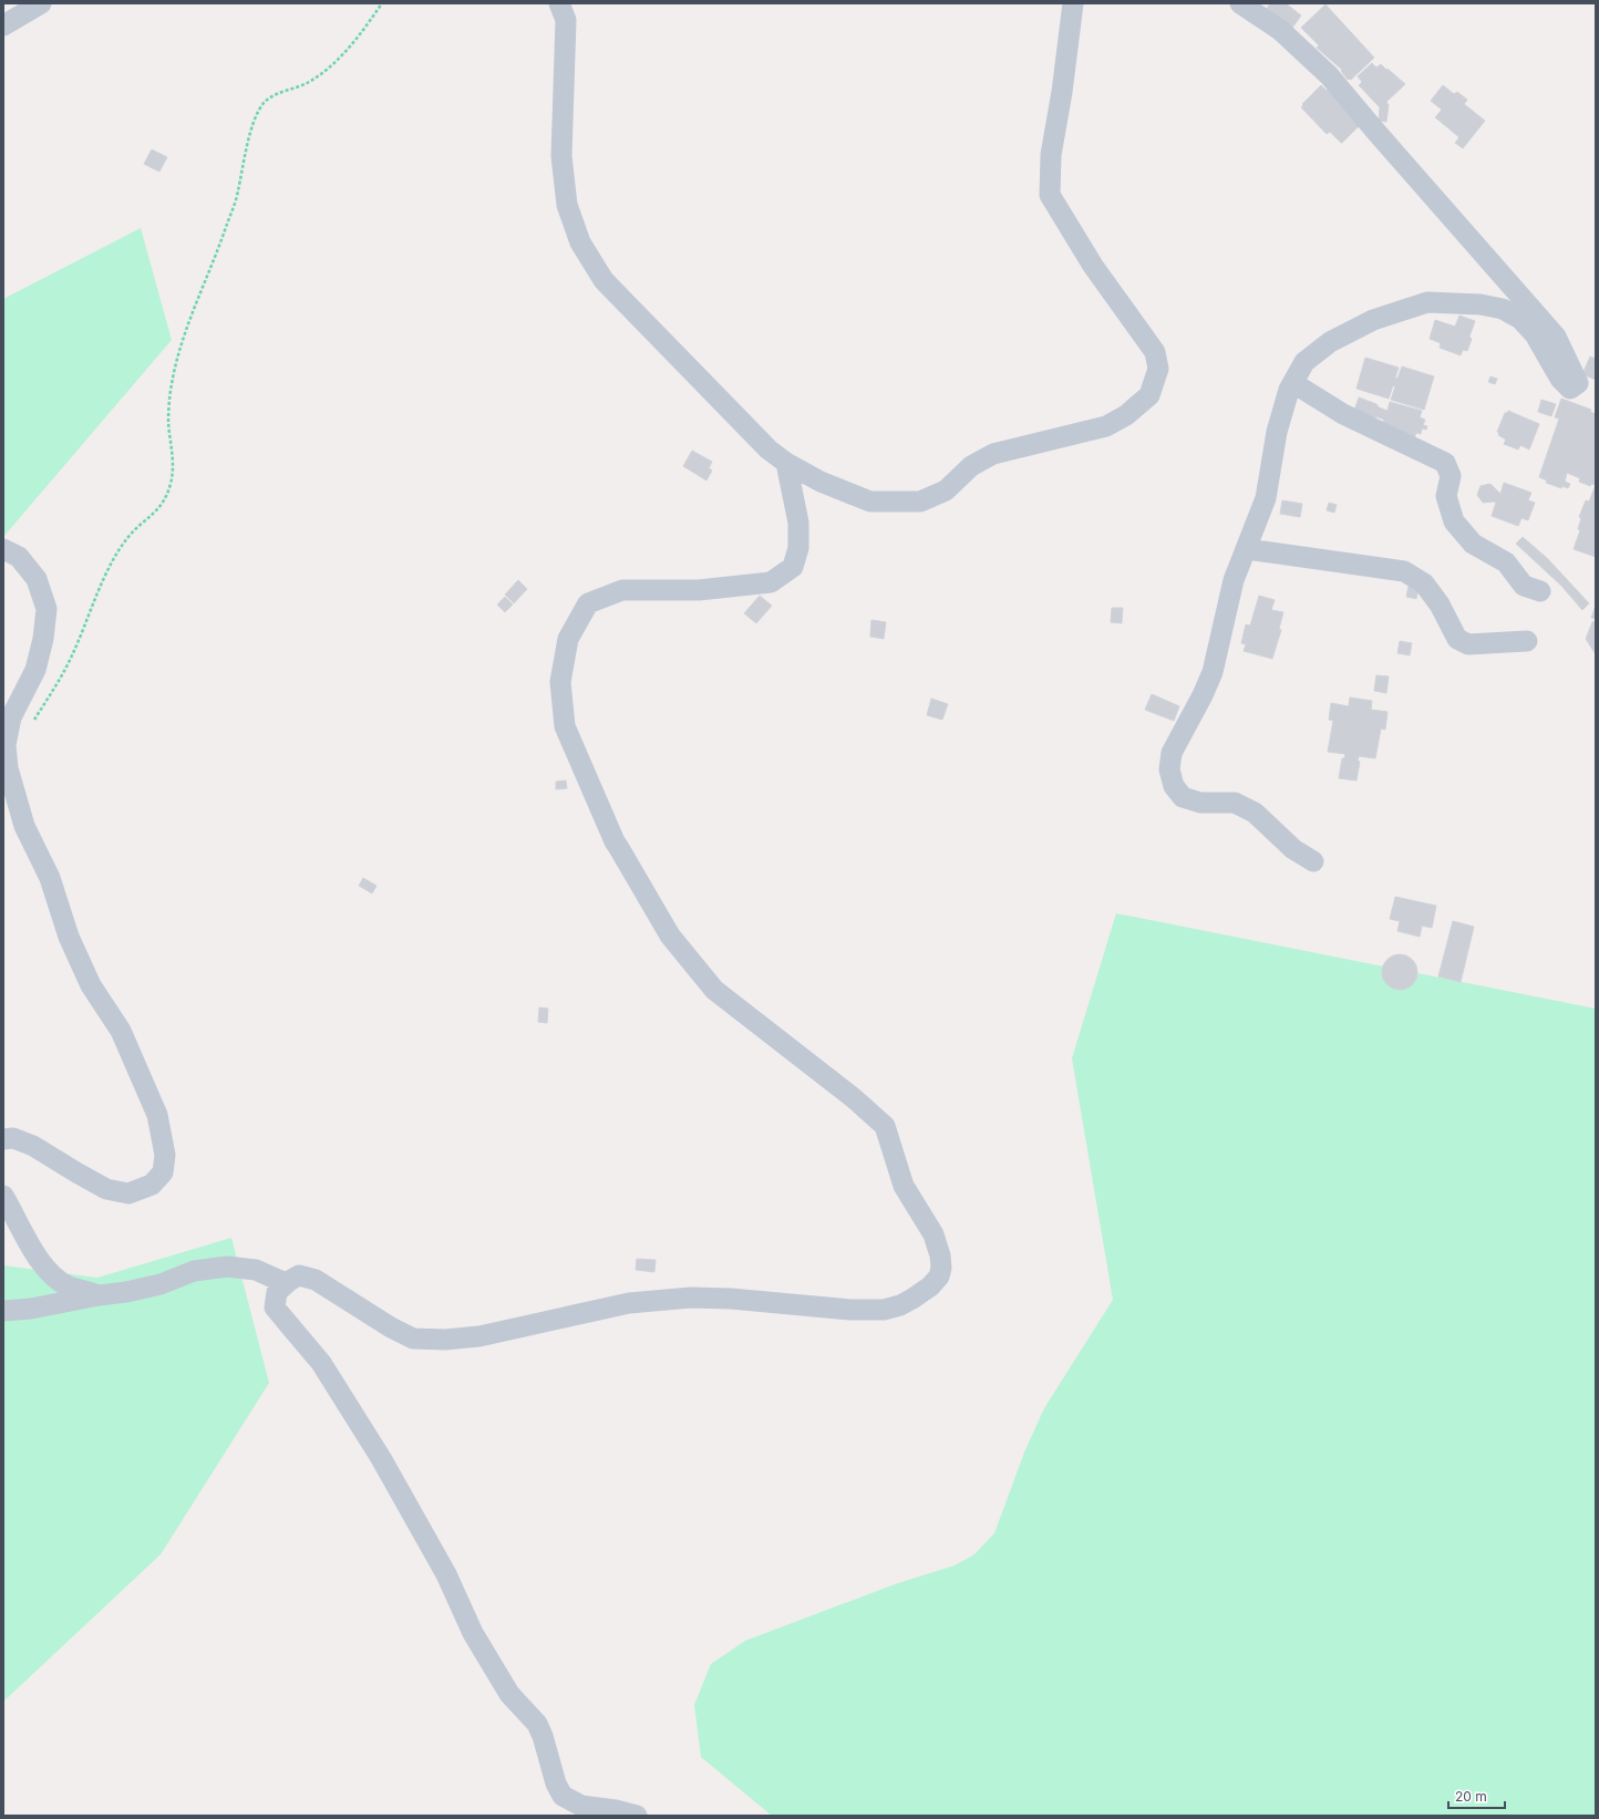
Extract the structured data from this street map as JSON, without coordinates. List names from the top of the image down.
{
  "scale_bar": "20 m"
}
